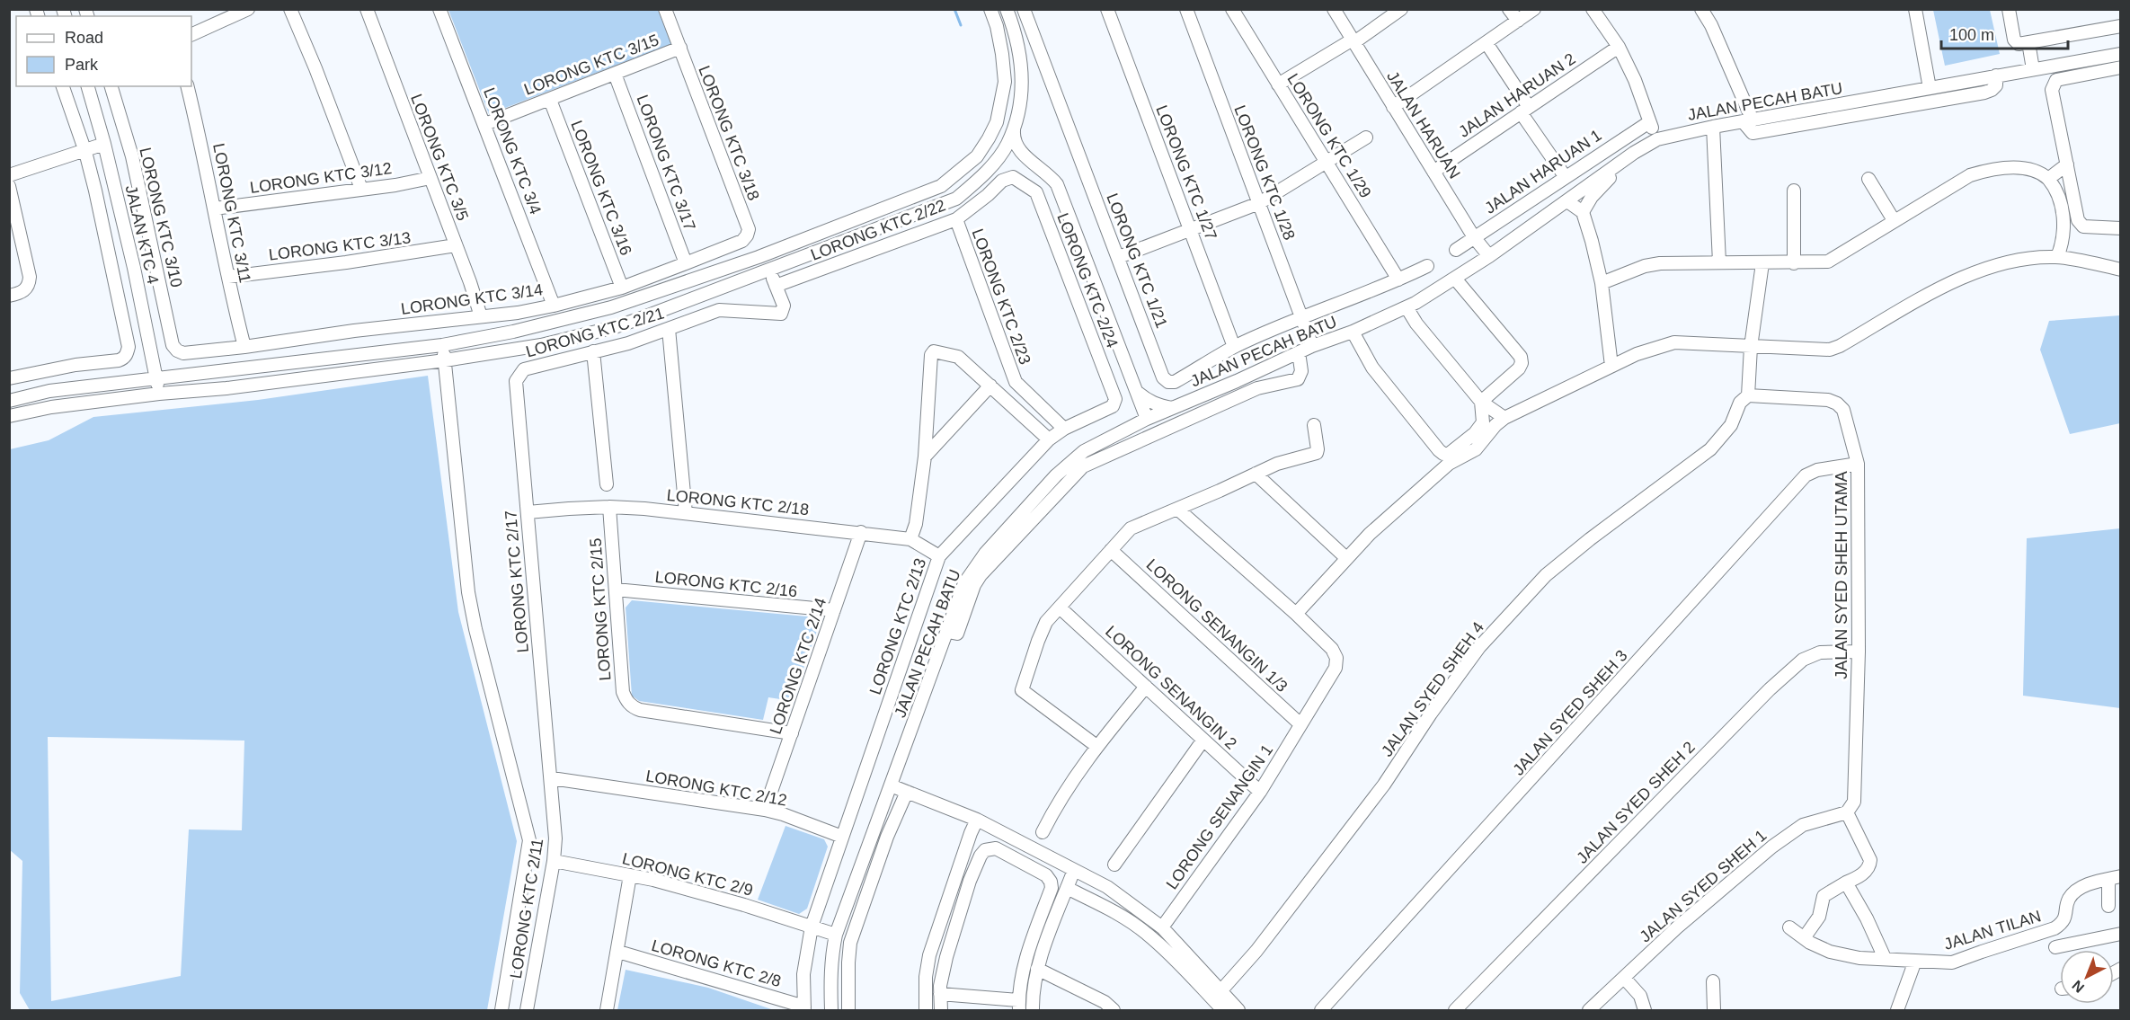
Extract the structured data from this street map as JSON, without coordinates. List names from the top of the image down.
{
  "streets": {
    "street": [
      "LORONG KTC 3/15",
      "JALAN HARUAN 2",
      "JALAN PECAH BATU",
      "JALAN HARUAN",
      "LORONG KTC 3/18",
      "LORONG KTC 1/29",
      "LORONG KTC 3/4",
      "LORONG KTC 3/5",
      "LORONG KTC 3/17",
      "JALAN HARUAN 1",
      "LORONG KTC 1/27",
      "LORONG KTC 1/28",
      "LORONG KTC 3/12",
      "LORONG KTC 3/16",
      "LORONG KTC 3/11",
      "LORONG KTC 3/10",
      "LORONG KTC 2/22",
      "JALAN KTC 4",
      "LORONG KTC 3/13",
      "LORONG KTC 1/21",
      "LORONG KTC 2/24",
      "LORONG KTC 2/23",
      "LORONG KTC 3/14",
      "LORONG KTC 2/21",
      "LORONG KTC 2/18",
      "JALAN SYED SHEH UTAMA",
      "LORONG KTC 2/17",
      "LORONG KTC 2/16",
      "LORONG KTC 2/15",
      "LORONG SENANGIN 1/3",
      "LORONG KTC 2/13",
      "LORONG KTC 2/14",
      "LORONG SENANGIN 2",
      "JALAN SYED SHEH 4",
      "JALAN SYED SHEH 3",
      "LORONG KTC 2/12",
      "JALAN SYED SHEH 2",
      "LORONG SENANGIN 1",
      "LORONG KTC 2/9",
      "JALAN SYED SHEH 1",
      "LORONG KTC 2/11",
      "JALAN TILAN",
      "LORONG KTC 2/8"
    ]
  },
  "crossings": [
    ["LORONG KTC 3/15", "LORONG KTC 3/18"],
    ["LORONG KTC 3/15", "LORONG KTC 3/4"],
    ["LORONG KTC 3/15", "LORONG KTC 3/17"],
    ["LORONG KTC 3/15", "LORONG KTC 3/16"],
    ["JALAN HARUAN 2", "JALAN HARUAN"],
    ["JALAN PECAH BATU", "JALAN HARUAN"],
    ["JALAN PECAH BATU", "LORONG KTC 1/28"],
    ["JALAN PECAH BATU", "LORONG KTC 2/9"],
    ["JALAN HARUAN", "JALAN HARUAN 1"],
    ["LORONG KTC 3/18", "LORONG KTC 3/14"],
    ["LORONG KTC 1/29", "LORONG KTC 1/21"],
    ["LORONG KTC 3/4", "LORONG KTC 3/14"],
    ["LORONG KTC 3/5", "LORONG KTC 3/12"],
    ["LORONG KTC 3/5", "LORONG KTC 3/13"],
    ["LORONG KTC 3/5", "LORONG KTC 3/14"],
    ["LORONG KTC 3/17", "LORONG KTC 3/14"],
    ["LORONG KTC 1/27", "LORONG KTC 1/21"],
    ["LORONG KTC 1/28", "LORONG KTC 1/21"],
    ["LORONG KTC 3/12", "LORONG KTC 3/11"],
    ["LORONG KTC 3/16", "LORONG KTC 3/14"],
    ["LORONG KTC 3/11", "LORONG KTC 3/13"],
    ["LORONG KTC 3/11", "LORONG KTC 3/14"],
    ["LORONG KTC 3/10", "LORONG KTC 3/14"],
    ["LORONG KTC 2/22", "LORONG KTC 2/24"],
    ["LORONG KTC 2/22", "LORONG KTC 2/23"],
    ["LORONG KTC 2/22", "LORONG KTC 2/21"],
    ["LORONG KTC 2/24", "LORONG KTC 2/13"],
    ["LORONG KTC 2/23", "LORONG KTC 2/13"],
    ["LORONG KTC 2/21", "LORONG KTC 2/17"],
    ["LORONG KTC 2/18", "LORONG KTC 2/17"],
    ["LORONG KTC 2/18", "LORONG KTC 2/15"],
    ["LORONG KTC 2/18", "LORONG KTC 2/13"],
    ["LORONG KTC 2/18", "LORONG KTC 2/14"],
    ["JALAN SYED SHEH UTAMA", "JALAN SYED SHEH 4"],
    ["JALAN SYED SHEH UTAMA", "JALAN SYED SHEH 3"],
    ["JALAN SYED SHEH UTAMA", "JALAN SYED SHEH 2"],
    ["JALAN SYED SHEH UTAMA", "JALAN SYED SHEH 1"],
    ["LORONG KTC 2/17", "LORONG KTC 2/12"],
    ["LORONG KTC 2/17", "LORONG KTC 2/11"],
    ["LORONG KTC 2/16", "LORONG KTC 2/15"],
    ["LORONG KTC 2/16", "LORONG KTC 2/14"],
    ["LORONG KTC 2/15", "LORONG KTC 2/14"],
    ["LORONG SENANGIN 1/3", "LORONG SENANGIN 1"],
    ["LORONG KTC 2/13", "LORONG KTC 2/12"],
    ["LORONG KTC 2/14", "LORONG KTC 2/12"],
    ["LORONG SENANGIN 2", "LORONG SENANGIN 1"],
    ["LORONG KTC 2/12", "LORONG KTC 2/11"],
    ["LORONG KTC 2/9", "LORONG KTC 2/11"]
  ],
  "legend": ["Road", "Park"],
  "scale_bar": "100 m",
  "north": "bottom left"
}
